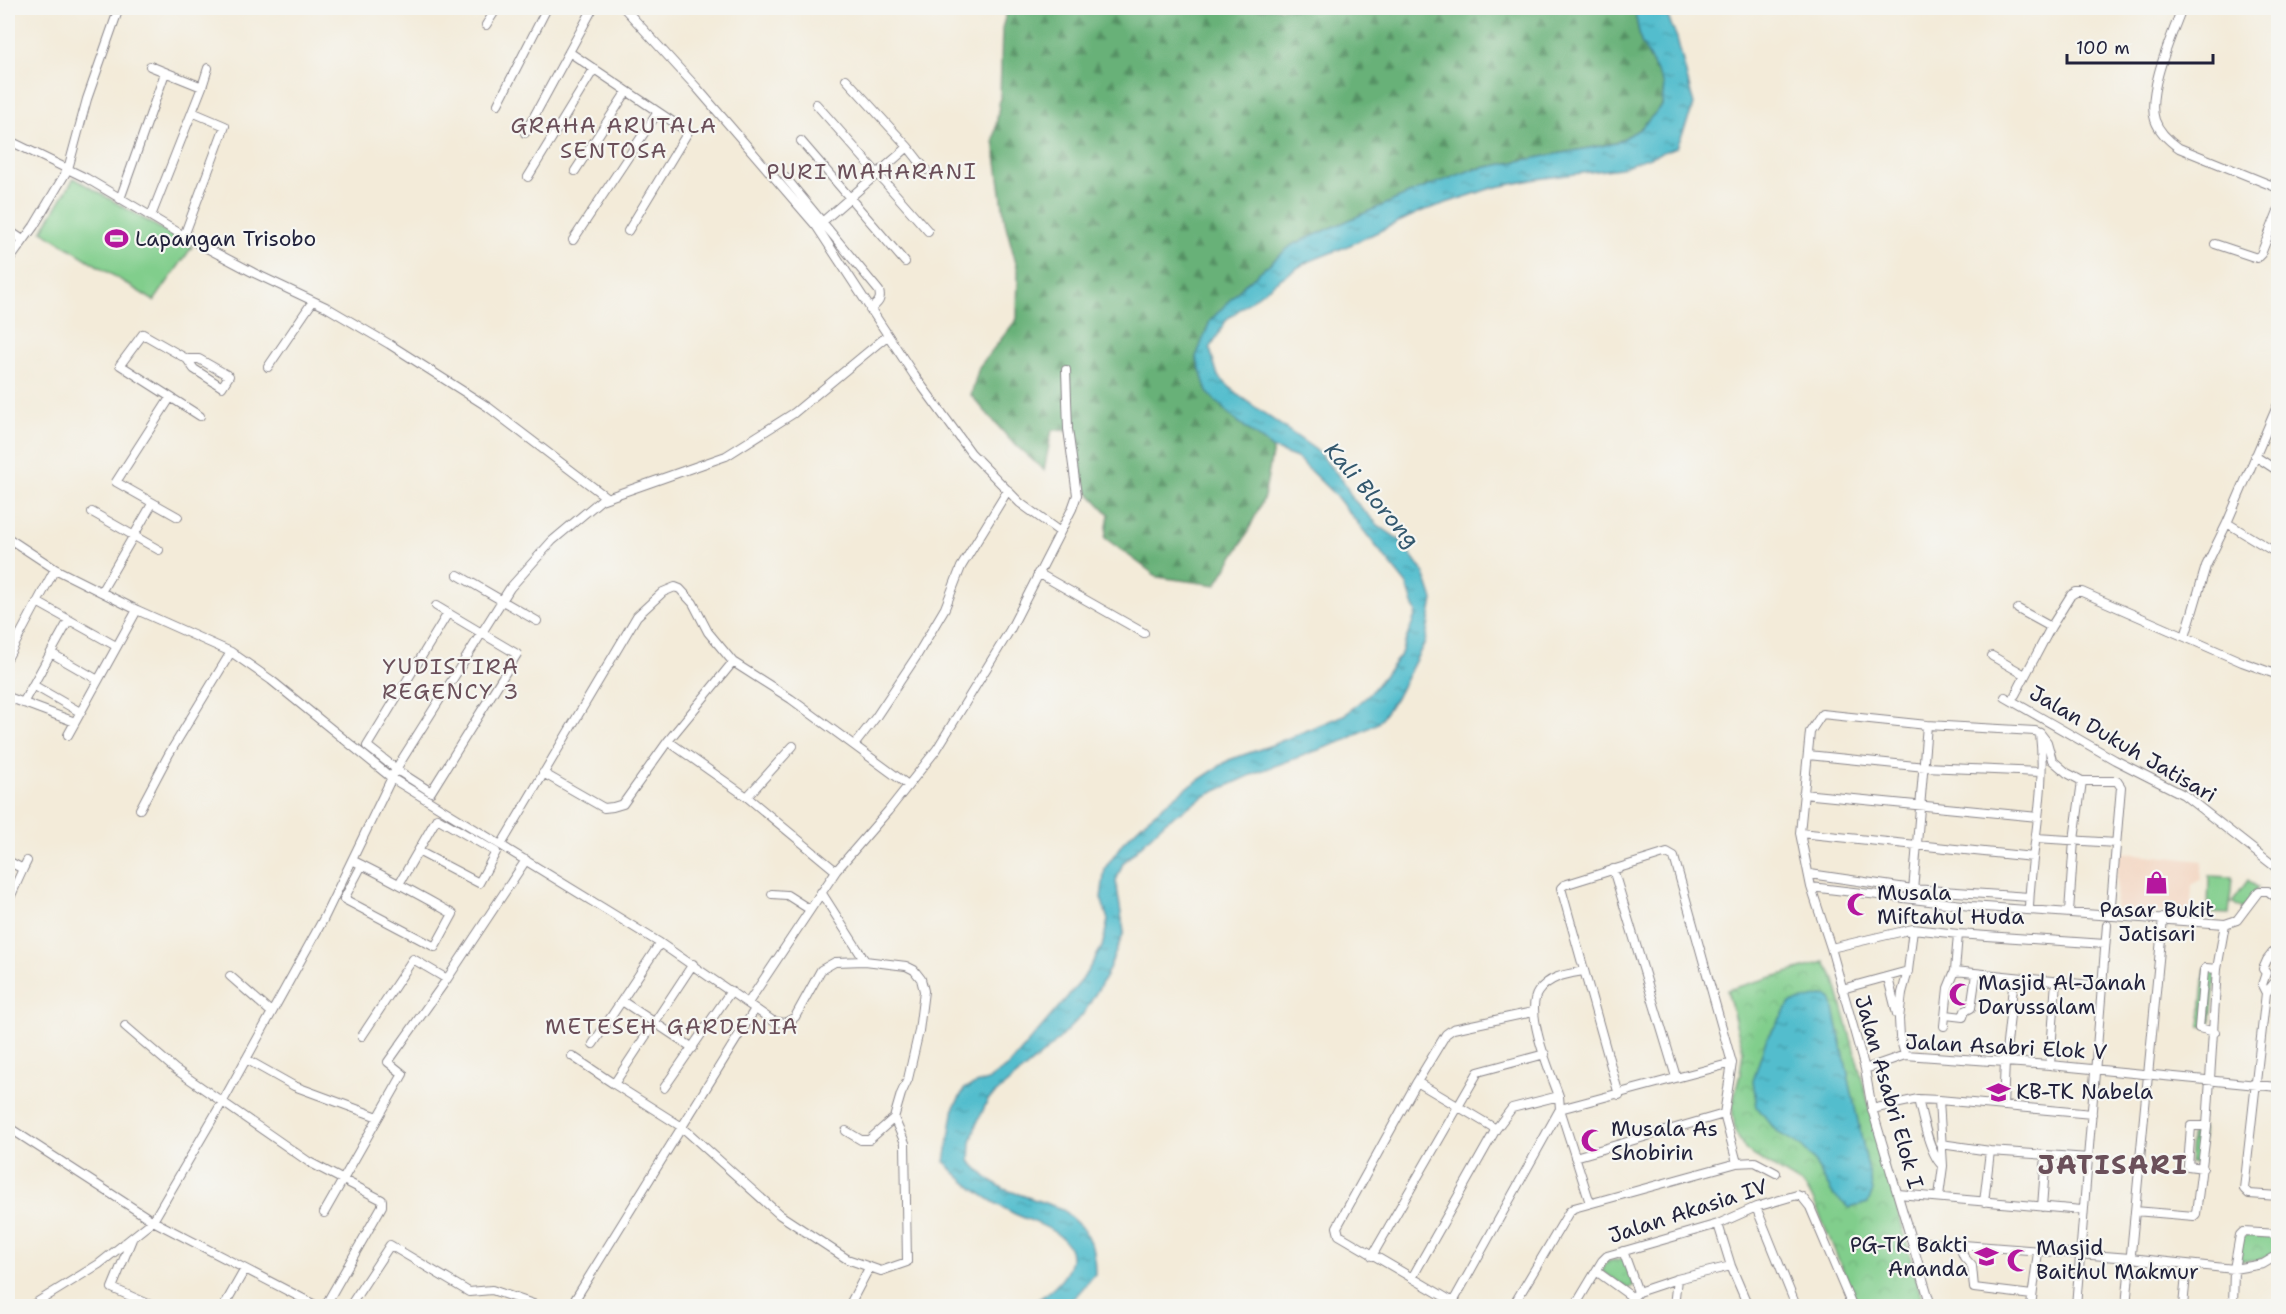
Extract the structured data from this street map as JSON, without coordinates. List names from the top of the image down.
{
  "streets": {
    "street": [
      "Jalan Dukuh Jatisari",
      "Jalan Asabri Elok V",
      "Jalan Asabri Elok I",
      "Jalan Akasia IV"
    ]
  },
  "crossings": [
    ["Jalan Asabri Elok V", "Jalan Asabri Elok I"]
  ],
  "districts": [
    "GRAHA ARUTALA SENTOSA",
    "PURI MAHARANI",
    "YUDISTIRA REGENCY 3",
    "METESEH GARDENIA",
    "JATISARI"
  ],
  "water": ["Kali Blorong"],
  "places": {
    "sports": ["Lapangan Trisobo"],
    "shop": ["Pasar Bukit Jatisari"],
    "mosque": [
      "Musala Miftahul Huda",
      "Masjid Al-Janah Darussalam",
      "Musala As Shobirin",
      "Masjid Baithul Makmur"
    ],
    "school or university": ["KB-TK Nabela", "PG-TK Bakti Ananda"]
  },
  "scale_bar": "100 m"
}
